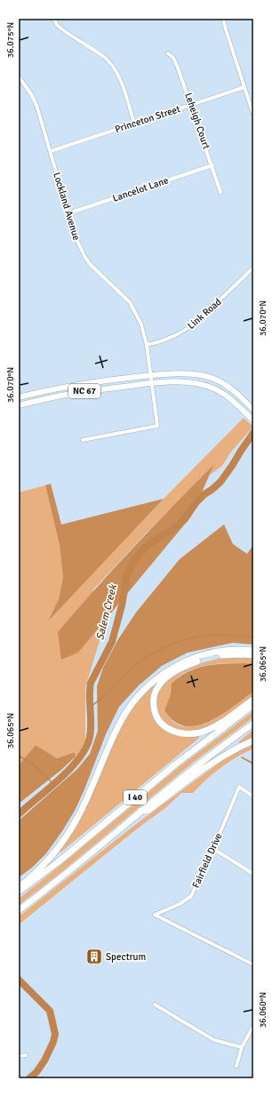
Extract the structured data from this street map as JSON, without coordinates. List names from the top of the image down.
{
  "streets": {
    "highway": ["I 40"],
    "main road": ["NC 67"],
    "street": [
      "Princeton Street",
      "Leheigh Court",
      "Lancelot Lane",
      "Lockland Avenue",
      "Link Road",
      "Fairfield Drive"
    ]
  },
  "crossings": [
    ["Princeton Street", "Leheigh Court"],
    ["Princeton Street", "Lockland Avenue"],
    ["Leheigh Court", "Lancelot Lane"],
    ["Lancelot Lane", "Lockland Avenue"],
    ["Lockland Avenue", "Link Road"],
    ["Lockland Avenue", "NC 67"]
  ],
  "water": ["Salem Creek"],
  "places": {
    "building": ["Spectrum"]
  },
  "coordinates": [
    "36.075°N",
    "36.070°N",
    "36.065°N",
    "36.060°N"
  ]
}
